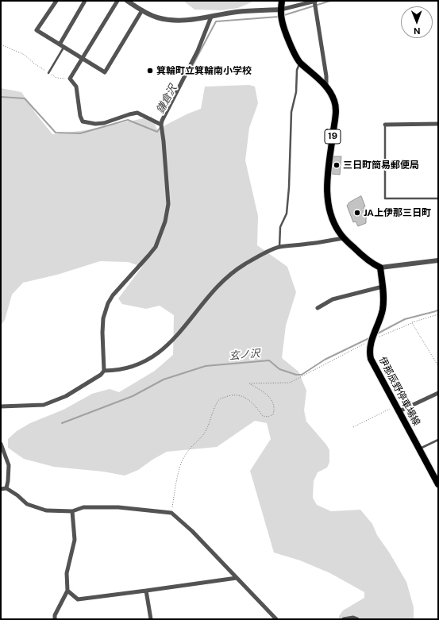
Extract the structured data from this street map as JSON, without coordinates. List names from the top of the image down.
{
  "streets": {
    "main road": ["19", "伊那辰野停車場線"]
  },
  "crossings": [
    ["19", "伊那辰野停車場線"]
  ],
  "water": ["鎌倉沢", "玄ノ沢"],
  "places": ["箕輪町立箕輪南小学校", "三日町簡易郵便局", "JA上伊那三日町"],
  "north": "bottom"
}
